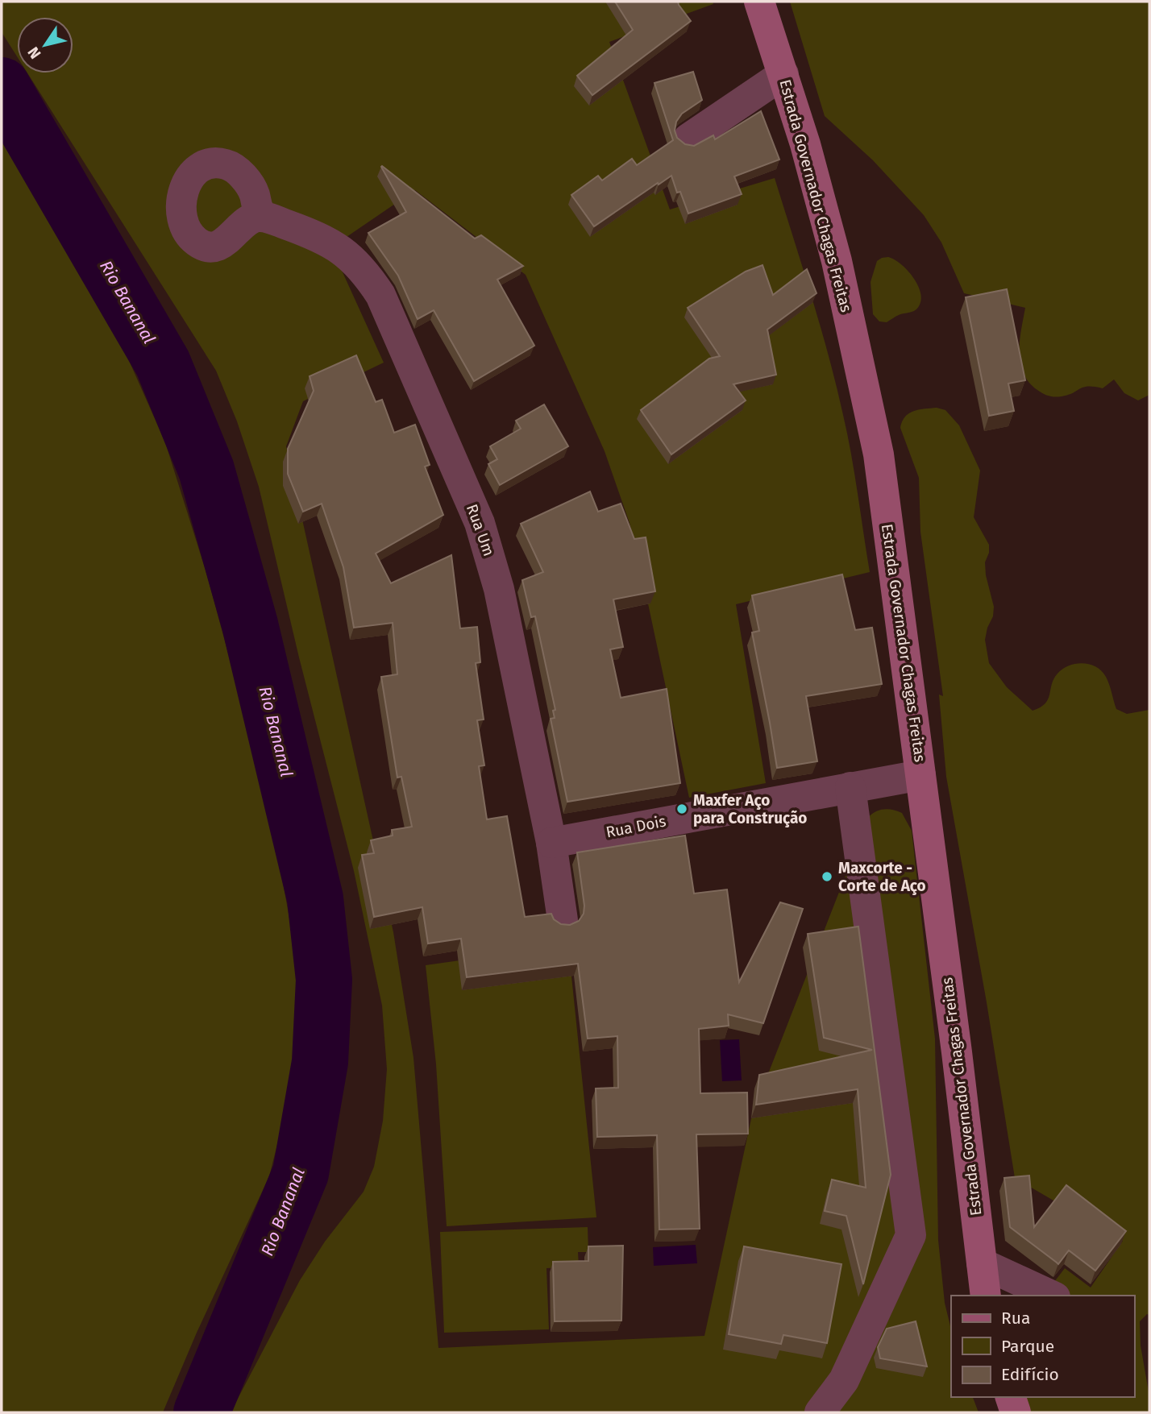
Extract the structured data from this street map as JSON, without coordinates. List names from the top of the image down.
{
  "streets": {
    "main road": ["Estrada Governador Chagas Freitas"],
    "street": ["Rua Um", "Rua Dois"]
  },
  "crossings": [
    ["Estrada Governador Chagas Freitas", "Rua Dois"],
    ["Rua Um", "Rua Dois"]
  ],
  "water": ["Rio Bananal"],
  "places": ["Maxfer Aço para Construção", "Maxcorte - Corte de Aço"],
  "legend": ["Rua", "Parque", "Edifício"],
  "north": "bottom left"
}
